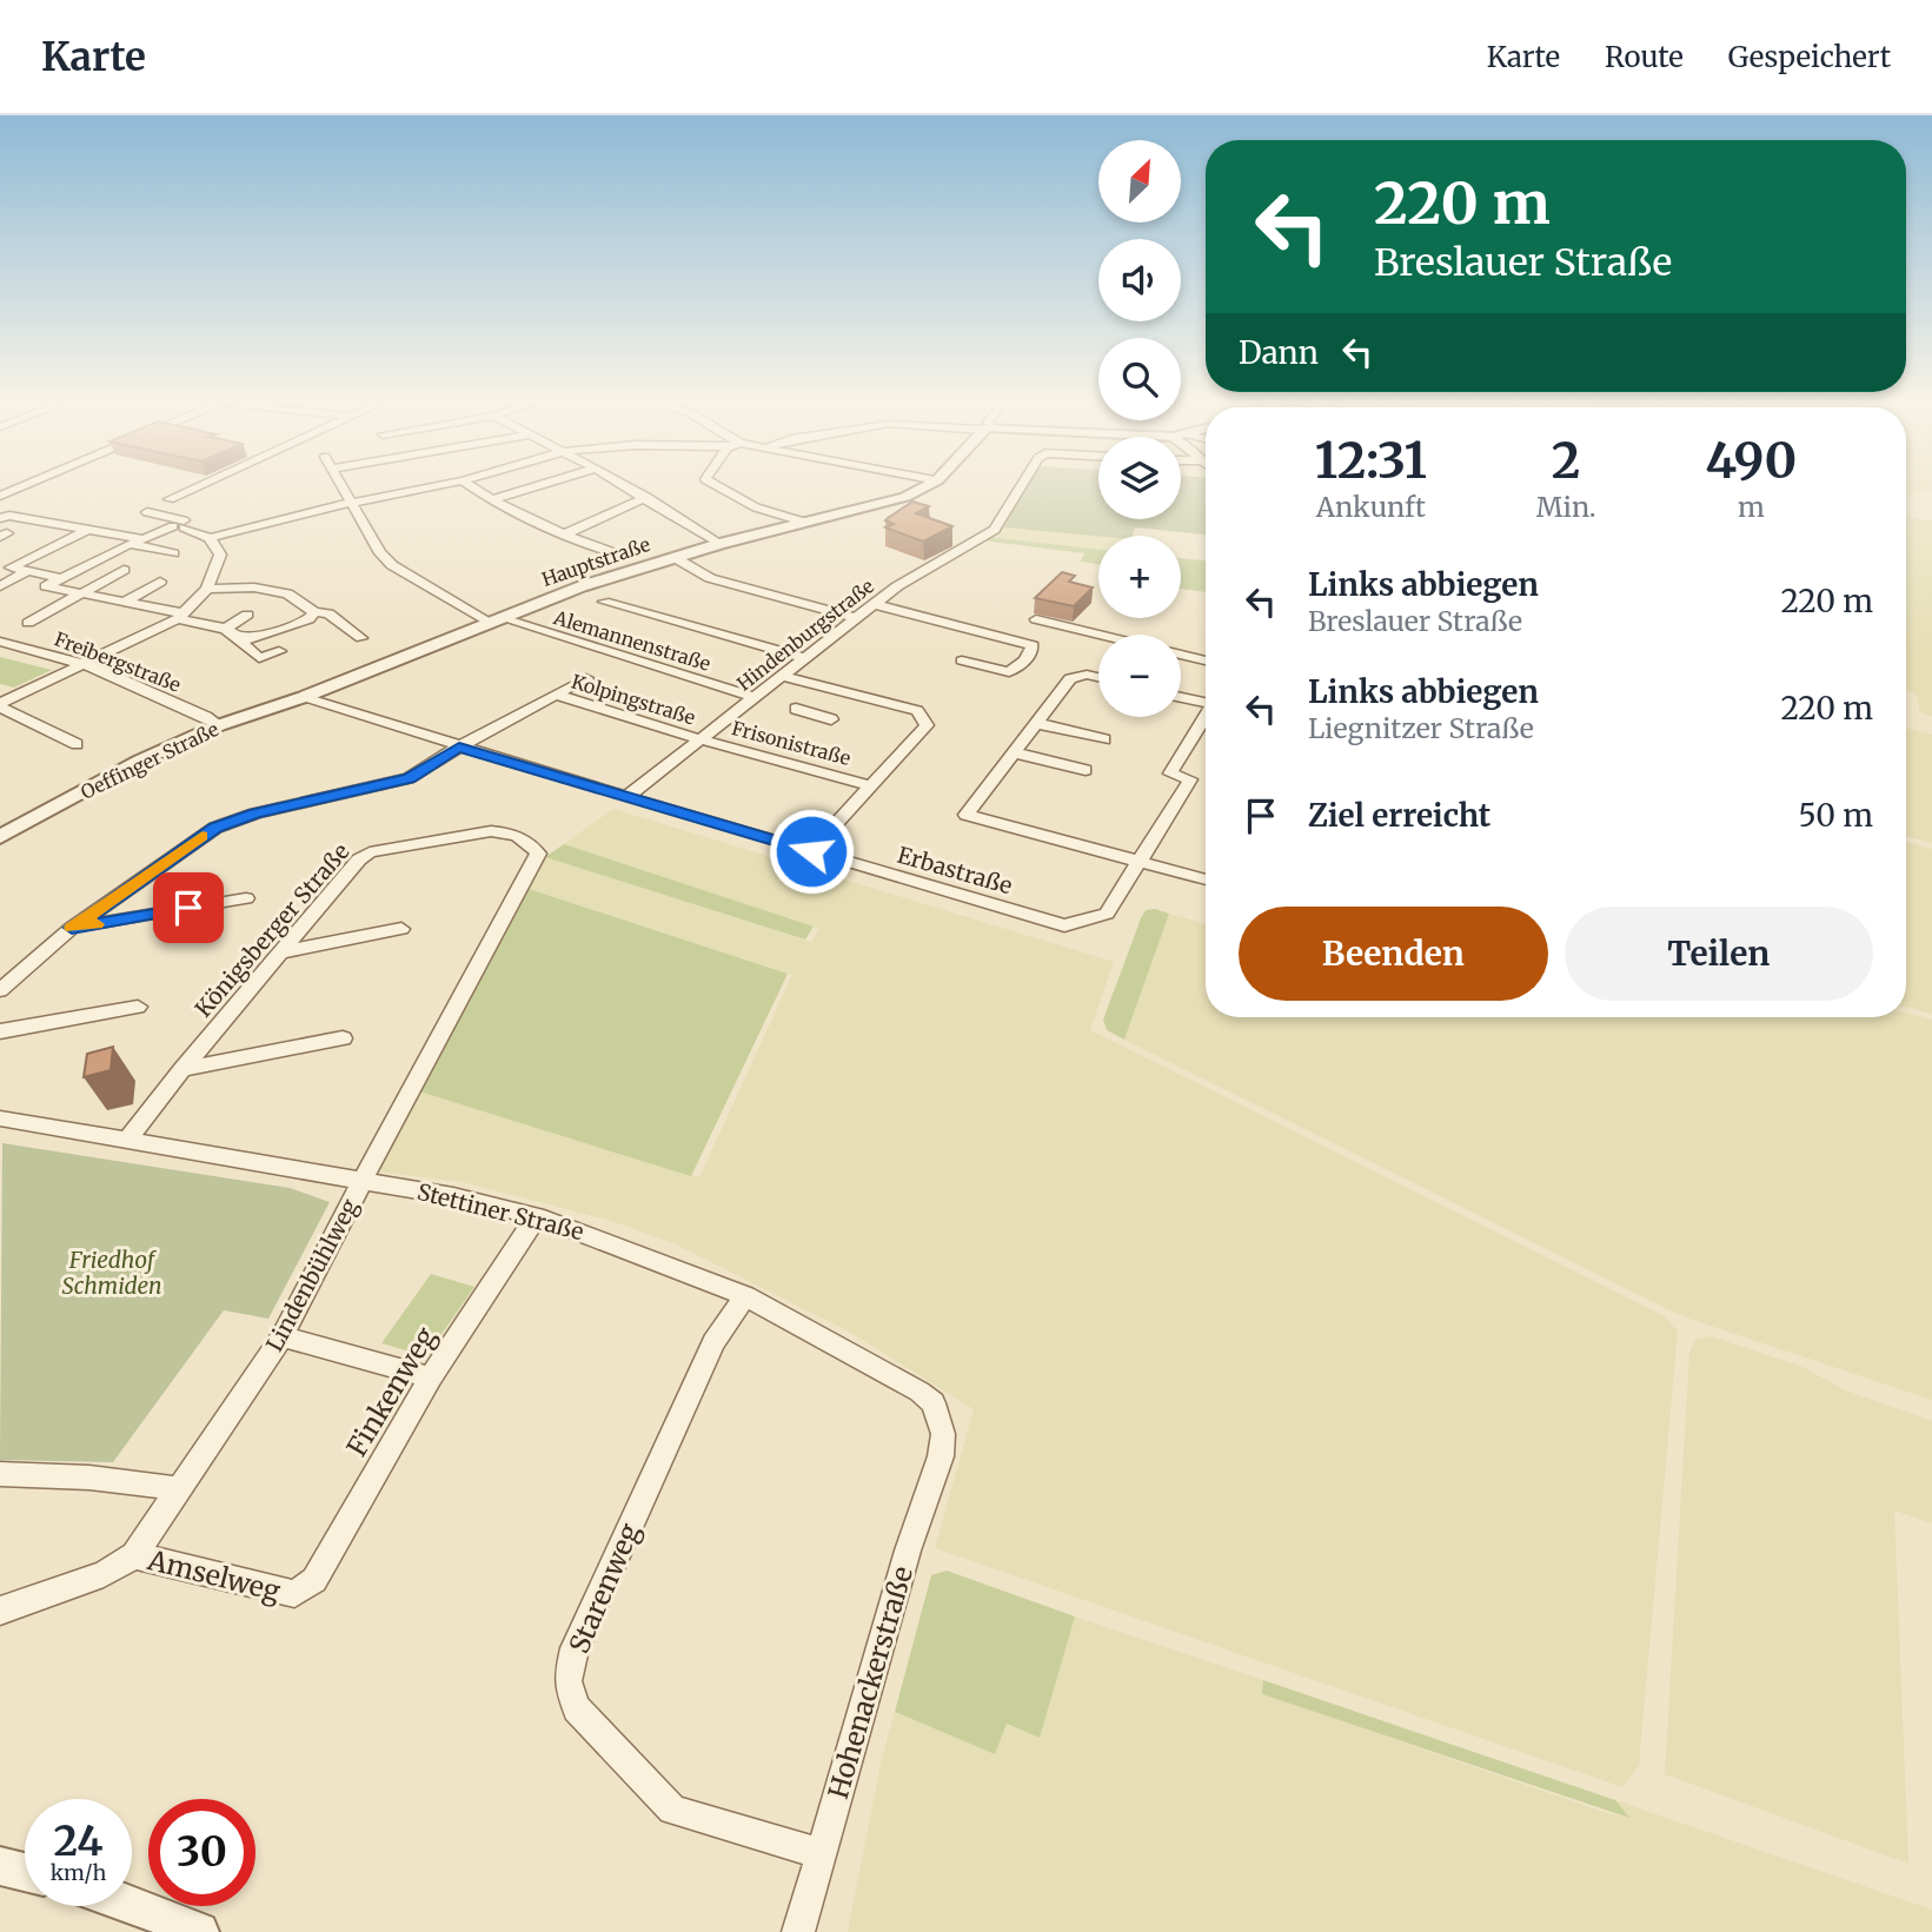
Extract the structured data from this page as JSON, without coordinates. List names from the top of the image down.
{
  "streets": {
    "street": [
      "Hauptstraße",
      "Hindenburgstraße",
      "Alemannenstraße",
      "Freibergstraße",
      "Kolpingstraße",
      "Frisonistraße",
      "Oeffinger Straße",
      "Erbastraße",
      "Königsberger Straße",
      "Stettiner Straße",
      "Lindenbühlweg",
      "Finkenweg",
      "Amselweg",
      "Starenweg",
      "Hohenackerstraße"
    ]
  },
  "crossings": [
    ["Hauptstraße", "Alemannenstraße"],
    ["Hauptstraße", "Oeffinger Straße"],
    ["Hauptstraße", "Erbastraße"],
    ["Hindenburgstraße", "Alemannenstraße"],
    ["Hindenburgstraße", "Kolpingstraße"],
    ["Hindenburgstraße", "Frisonistraße"],
    ["Hindenburgstraße", "Erbastraße"],
    ["Freibergstraße", "Oeffinger Straße"],
    ["Kolpingstraße", "Frisonistraße"],
    ["Frisonistraße", "Erbastraße"],
    ["Oeffinger Straße", "Erbastraße"],
    ["Königsberger Straße", "Stettiner Straße"],
    ["Königsberger Straße", "Lindenbühlweg"],
    ["Stettiner Straße", "Lindenbühlweg"],
    ["Stettiner Straße", "Finkenweg"],
    ["Stettiner Straße", "Starenweg"],
    ["Stettiner Straße", "Hohenackerstraße"],
    ["Lindenbühlweg", "Amselweg"],
    ["Finkenweg", "Amselweg"],
    ["Starenweg", "Hohenackerstraße"]
  ],
  "parks": ["Friedhof Schmiden"],
  "north": "top right",
  "page": {
    "header": "Karte",
    "nav": ["Karte", "Route", "Gespeichert"],
    "map_buttons": ["+", "−"],
    "turn": ["220 m", "Breslauer Straße"],
    "then": "Dann",
    "eta": [
      "12:31",
      "Ankunft",
      "2",
      "Min.",
      "490",
      "m"
    ],
    "list": [
      {
        "name": "Links abbiegen",
        "note": "Breslauer Straße",
        "value": "220 m"
      },
      {
        "name": "Links abbiegen",
        "note": "Liegnitzer Straße",
        "value": "220 m"
      },
      {
        "name": "Ziel erreicht",
        "value": "50 m"
      }
    ],
    "buttons": ["Beenden", "Teilen"],
    "speed": "24 km/h",
    "limit": "30"
  }
}
